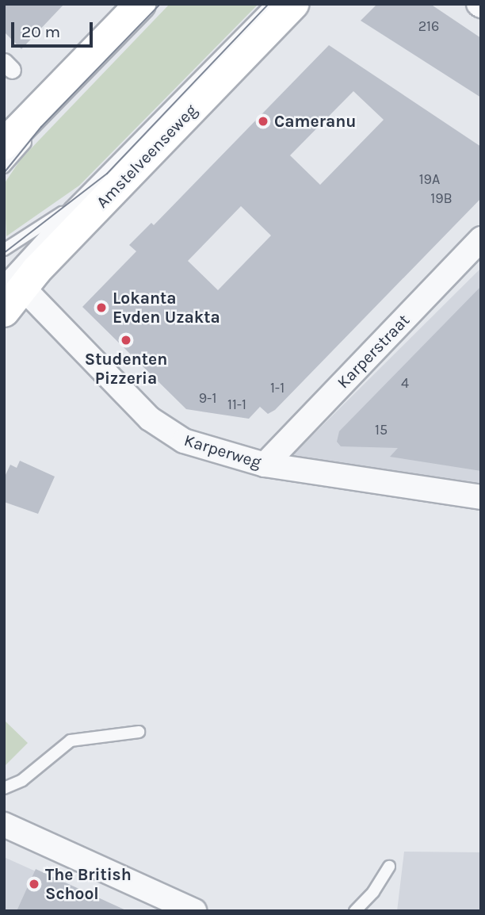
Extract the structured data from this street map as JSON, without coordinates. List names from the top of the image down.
{
  "streets": {
    "main road": ["Amstelveenseweg"],
    "street": ["Karperstraat", "Karperweg"]
  },
  "crossings": [
    ["Amstelveenseweg", "Karperweg"],
    ["Karperstraat", "Karperweg"]
  ],
  "places": [
    "Cameranu",
    "Lokanta Evden Uzakta",
    "Studenten Pizzeria",
    "The British School"
  ],
  "house_numbers": [
    "216",
    "19A",
    "19B",
    "4",
    "1-1",
    "9-1",
    "11-1",
    "15"
  ],
  "scale_bar": "20 m"
}
